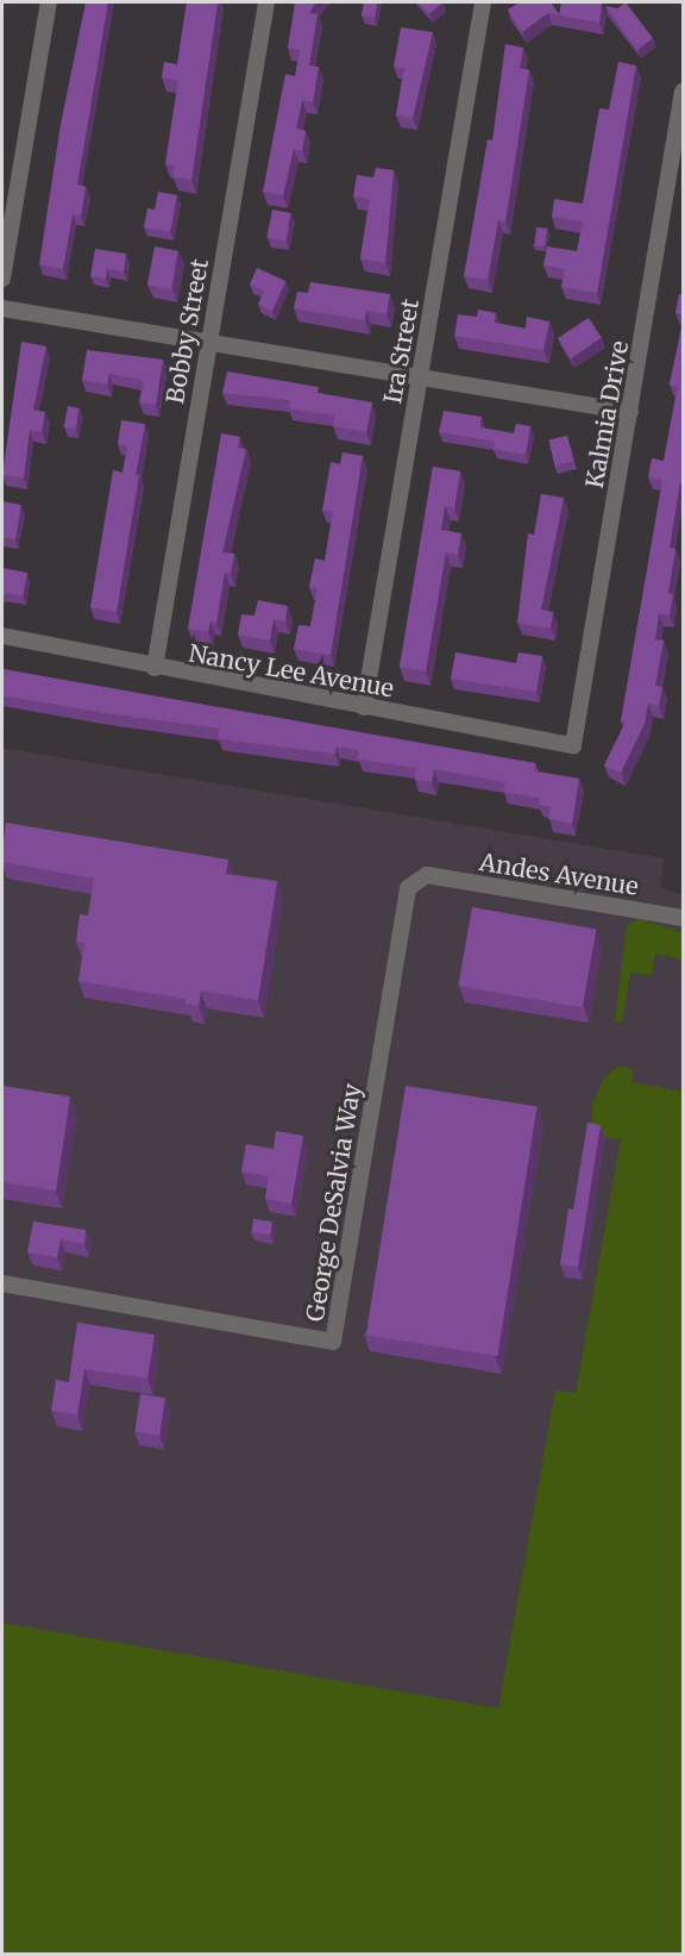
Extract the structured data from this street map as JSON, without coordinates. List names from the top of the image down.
{
  "streets": {
    "street": [
      "Bobby Street",
      "Ira Street",
      "Kalmia Drive",
      "Nancy Lee Avenue",
      "Andes Avenue",
      "George DeSalvia Way"
    ]
  },
  "crossings": [
    ["Bobby Street", "Nancy Lee Avenue"],
    ["Ira Street", "Nancy Lee Avenue"],
    ["Kalmia Drive", "Nancy Lee Avenue"],
    ["Andes Avenue", "George DeSalvia Way"]
  ]
}
